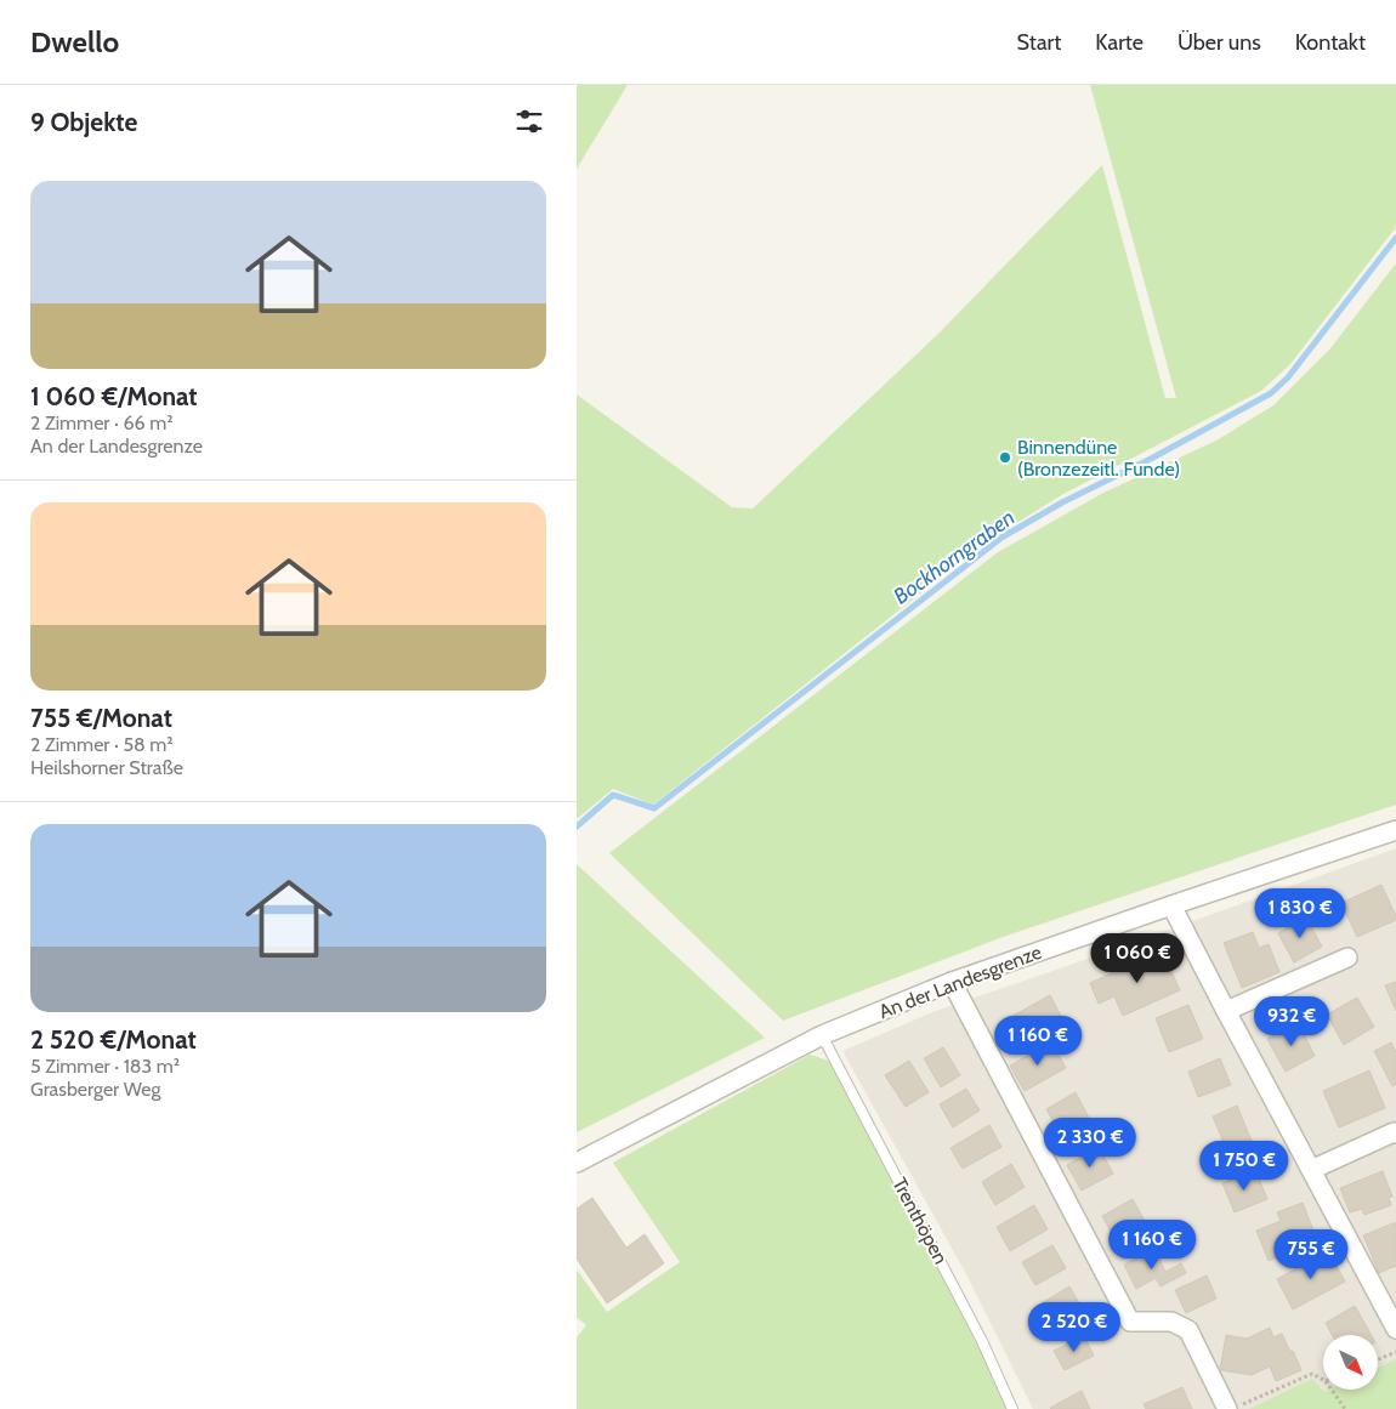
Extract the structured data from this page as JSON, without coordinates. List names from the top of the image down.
{
  "streets": {
    "street": ["An der Landesgrenze"],
    "lane": ["Trenthöpen"]
  },
  "crossings": [
    ["An der Landesgrenze", "Trenthöpen"]
  ],
  "water": ["Bockhorngraben"],
  "places": ["Binnendüne (Bronzezeitl. Funde)"],
  "north": "bottom right",
  "page": {
    "header": "Dwello",
    "nav": [
      "Start",
      "Karte",
      "Über uns",
      "Kontakt"
    ],
    "heading": "9 Objekte",
    "list": [
      {
        "name": "1 060 €/Monat",
        "note": "2 Zimmer · 66 m² · An der Landesgrenze"
      },
      {
        "name": "755 €/Monat",
        "note": "2 Zimmer · 58 m² · Heilshorner Straße"
      },
      {
        "name": "2 520 €/Monat",
        "note": "5 Zimmer · 183 m² · Grasberger Weg"
      }
    ],
    "price": [
      "1 830 €",
      "1 060 €",
      "932 €",
      "1 160 €",
      "2 330 €",
      "1 750 €",
      "1 160 €",
      "755 €",
      "2 520 €"
    ]
  }
}
